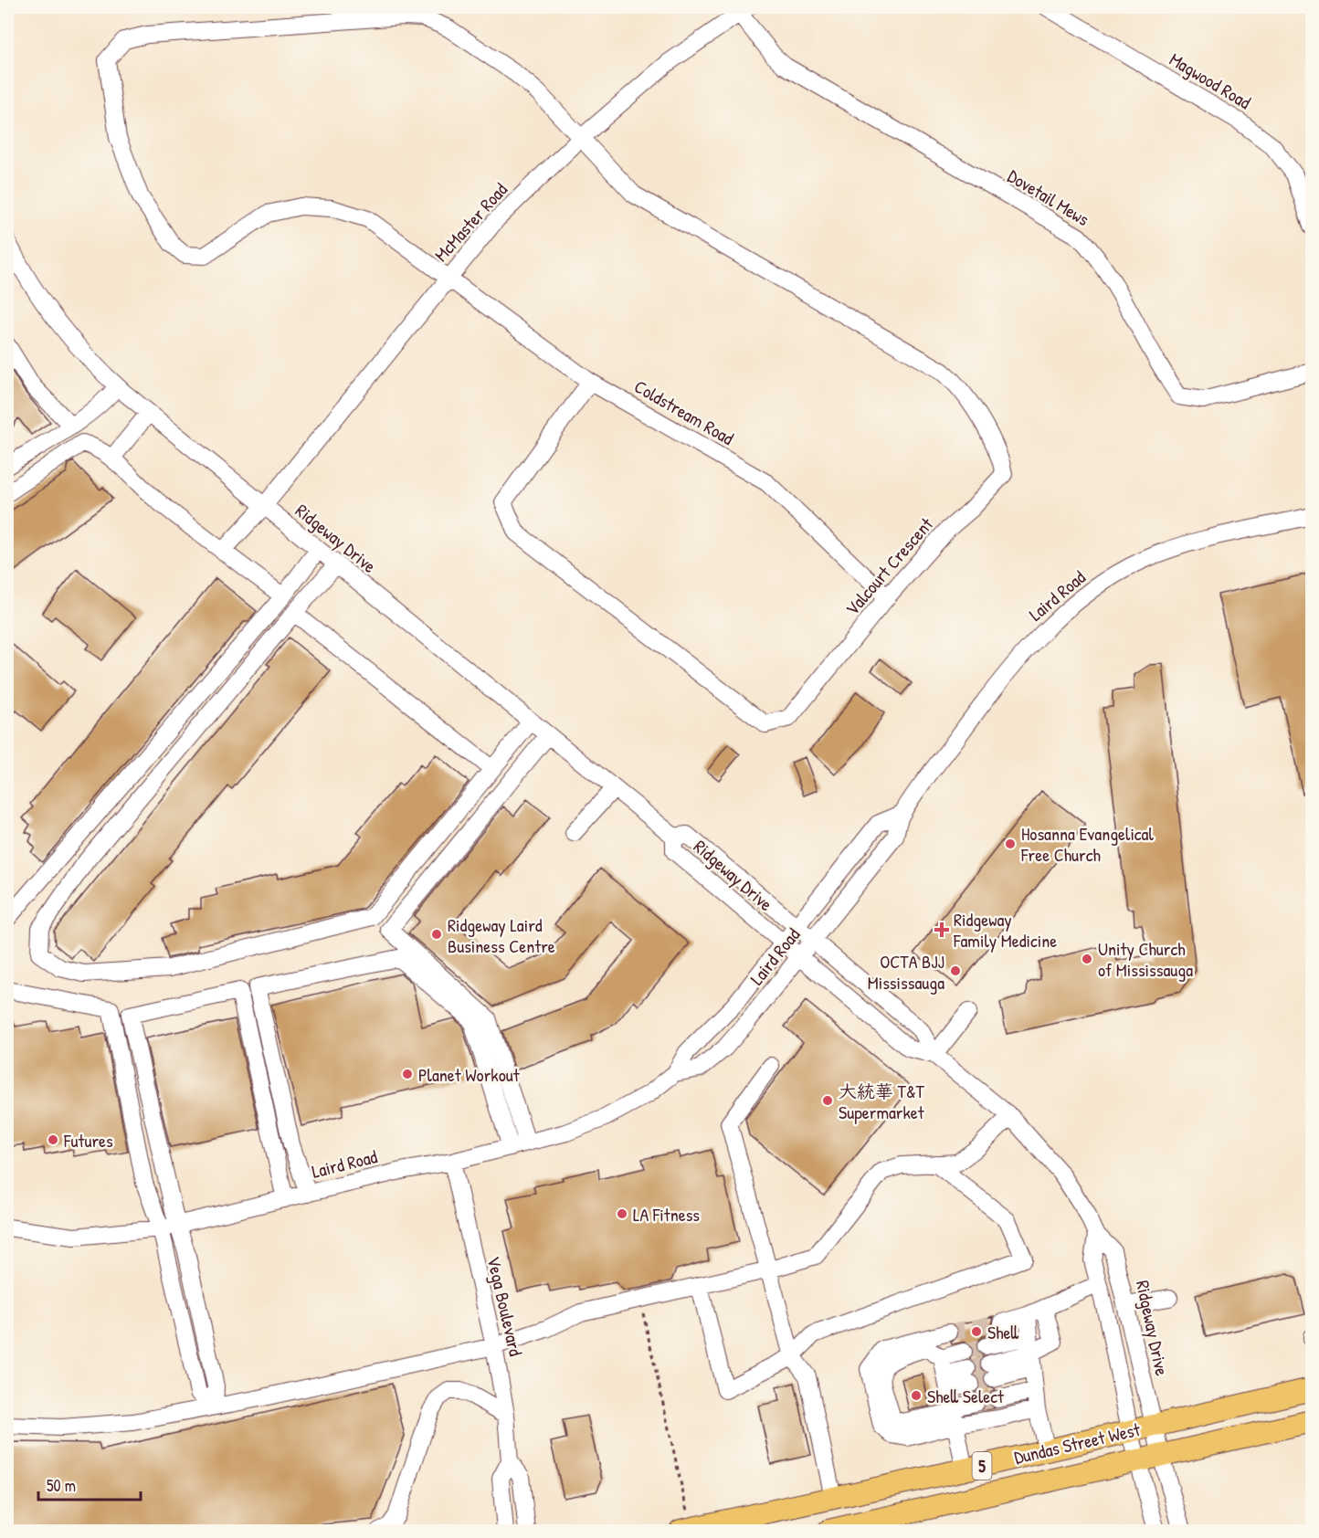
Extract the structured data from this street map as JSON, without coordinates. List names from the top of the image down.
{
  "streets": {
    "main road": ["Dundas Street West", "5"],
    "street": [
      "Magwood Road",
      "Dovetail Mews",
      "McMaster Road",
      "Coldstream Road",
      "Ridgeway Drive",
      "Valcourt Crescent",
      "Laird Road",
      "Vega Boulevard"
    ]
  },
  "crossings": [
    ["Dovetail Mews", "McMaster Road"],
    ["McMaster Road", "Coldstream Road"],
    ["McMaster Road", "Ridgeway Drive"],
    ["McMaster Road", "Valcourt Crescent"],
    ["Coldstream Road", "Valcourt Crescent"],
    ["Ridgeway Drive", "Laird Road"],
    ["Ridgeway Drive", "Dundas Street West"],
    ["Laird Road", "Vega Boulevard"]
  ],
  "places": {
    "other": [
      "Hosanna Evangelical Free Church",
      "Ridgeway Laird Business Centre",
      "Unity Church of Mississauga",
      "OCTA BJJ Mississauga",
      "Planet Workout",
      "大統華 T&T Supermarket",
      "Futures",
      "LA Fitness",
      "Shell",
      "Shell Select"
    ],
    "health": ["Ridgeway Family Medicine"]
  },
  "scale_bar": "50 m"
}
